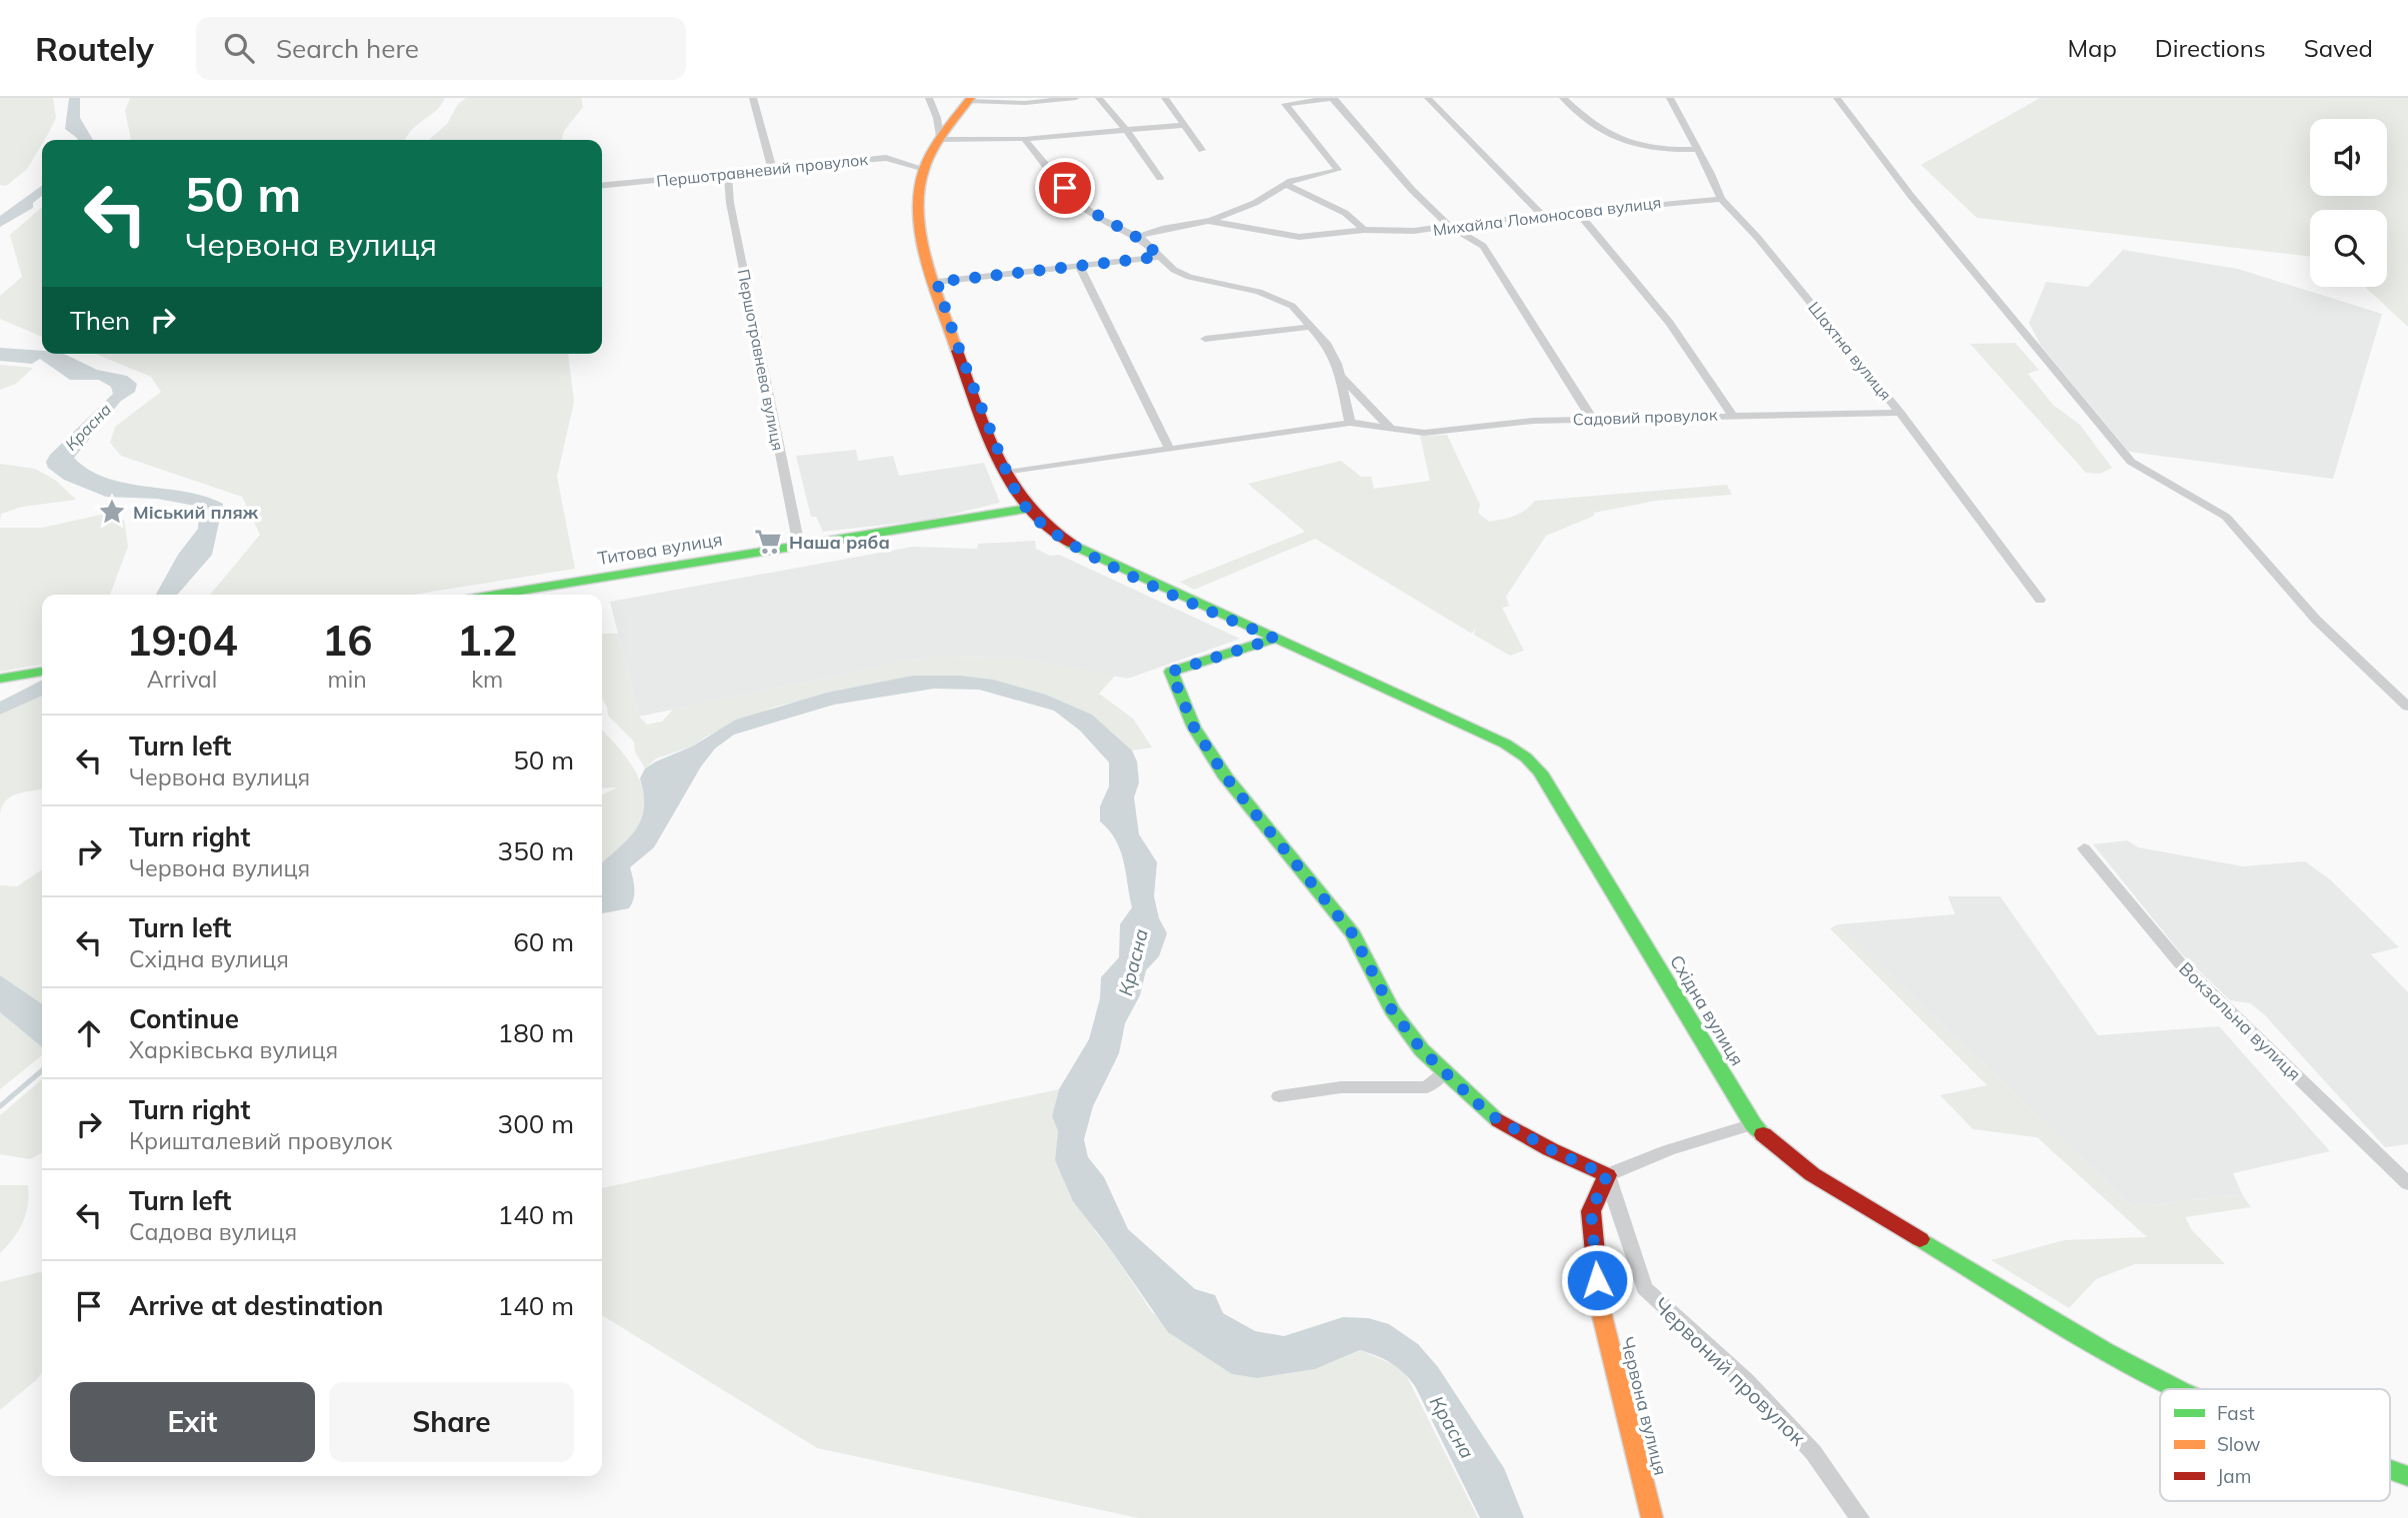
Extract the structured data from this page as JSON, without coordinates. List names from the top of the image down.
{
  "streets": {
    "main road": ["Титова вулиця", "Східна вулиця", "Червона вулиця"],
    "street": [
      "Першотравневий провулок",
      "Михайла Ломоносова вулиця",
      "Шахтна вулиця",
      "Першотравнева вулиця",
      "Садовий провулок",
      "Вокзальна вулиця",
      "Червоний провулок"
    ]
  },
  "crossings": [
    ["Першотравневий провулок", "Першотравнева вулиця"],
    ["Першотравневий провулок", "Східна вулиця"],
    ["Михайла Ломоносова вулиця", "Шахтна вулиця"],
    ["Шахтна вулиця", "Садовий провулок"],
    ["Першотравнева вулиця", "Титова вулиця"],
    ["Титова вулиця", "Східна вулиця"],
    ["Червоний провулок", "Червона вулиця"]
  ],
  "water": ["Красна"],
  "places": {
    "place": ["Міський пляж"],
    "supermarket": ["Наша ряба"]
  },
  "legend": ["Fast", "Slow", "Jam"],
  "page": {
    "header": "Routely",
    "search": "Search here",
    "nav": ["Map", "Directions", "Saved"],
    "turn": ["50 m", "Червона вулиця"],
    "then": "Then",
    "eta": [
      "19:04",
      "Arrival",
      "16",
      "min",
      "1.2",
      "km"
    ],
    "list": [
      {
        "name": "Turn left",
        "note": "Червона вулиця",
        "value": "50 m"
      },
      {
        "name": "Turn right",
        "note": "Червона вулиця",
        "value": "350 m"
      },
      {
        "name": "Turn left",
        "note": "Східна вулиця",
        "value": "60 m"
      },
      {
        "name": "Continue",
        "note": "Харківська вулиця",
        "value": "180 m"
      },
      {
        "name": "Turn right",
        "note": "Кришталевий провулок",
        "value": "300 m"
      },
      {
        "name": "Turn left",
        "note": "Садова вулиця",
        "value": "140 m"
      },
      {
        "name": "Arrive at destination",
        "value": "140 m"
      }
    ],
    "buttons": ["Exit", "Share"]
  }
}
